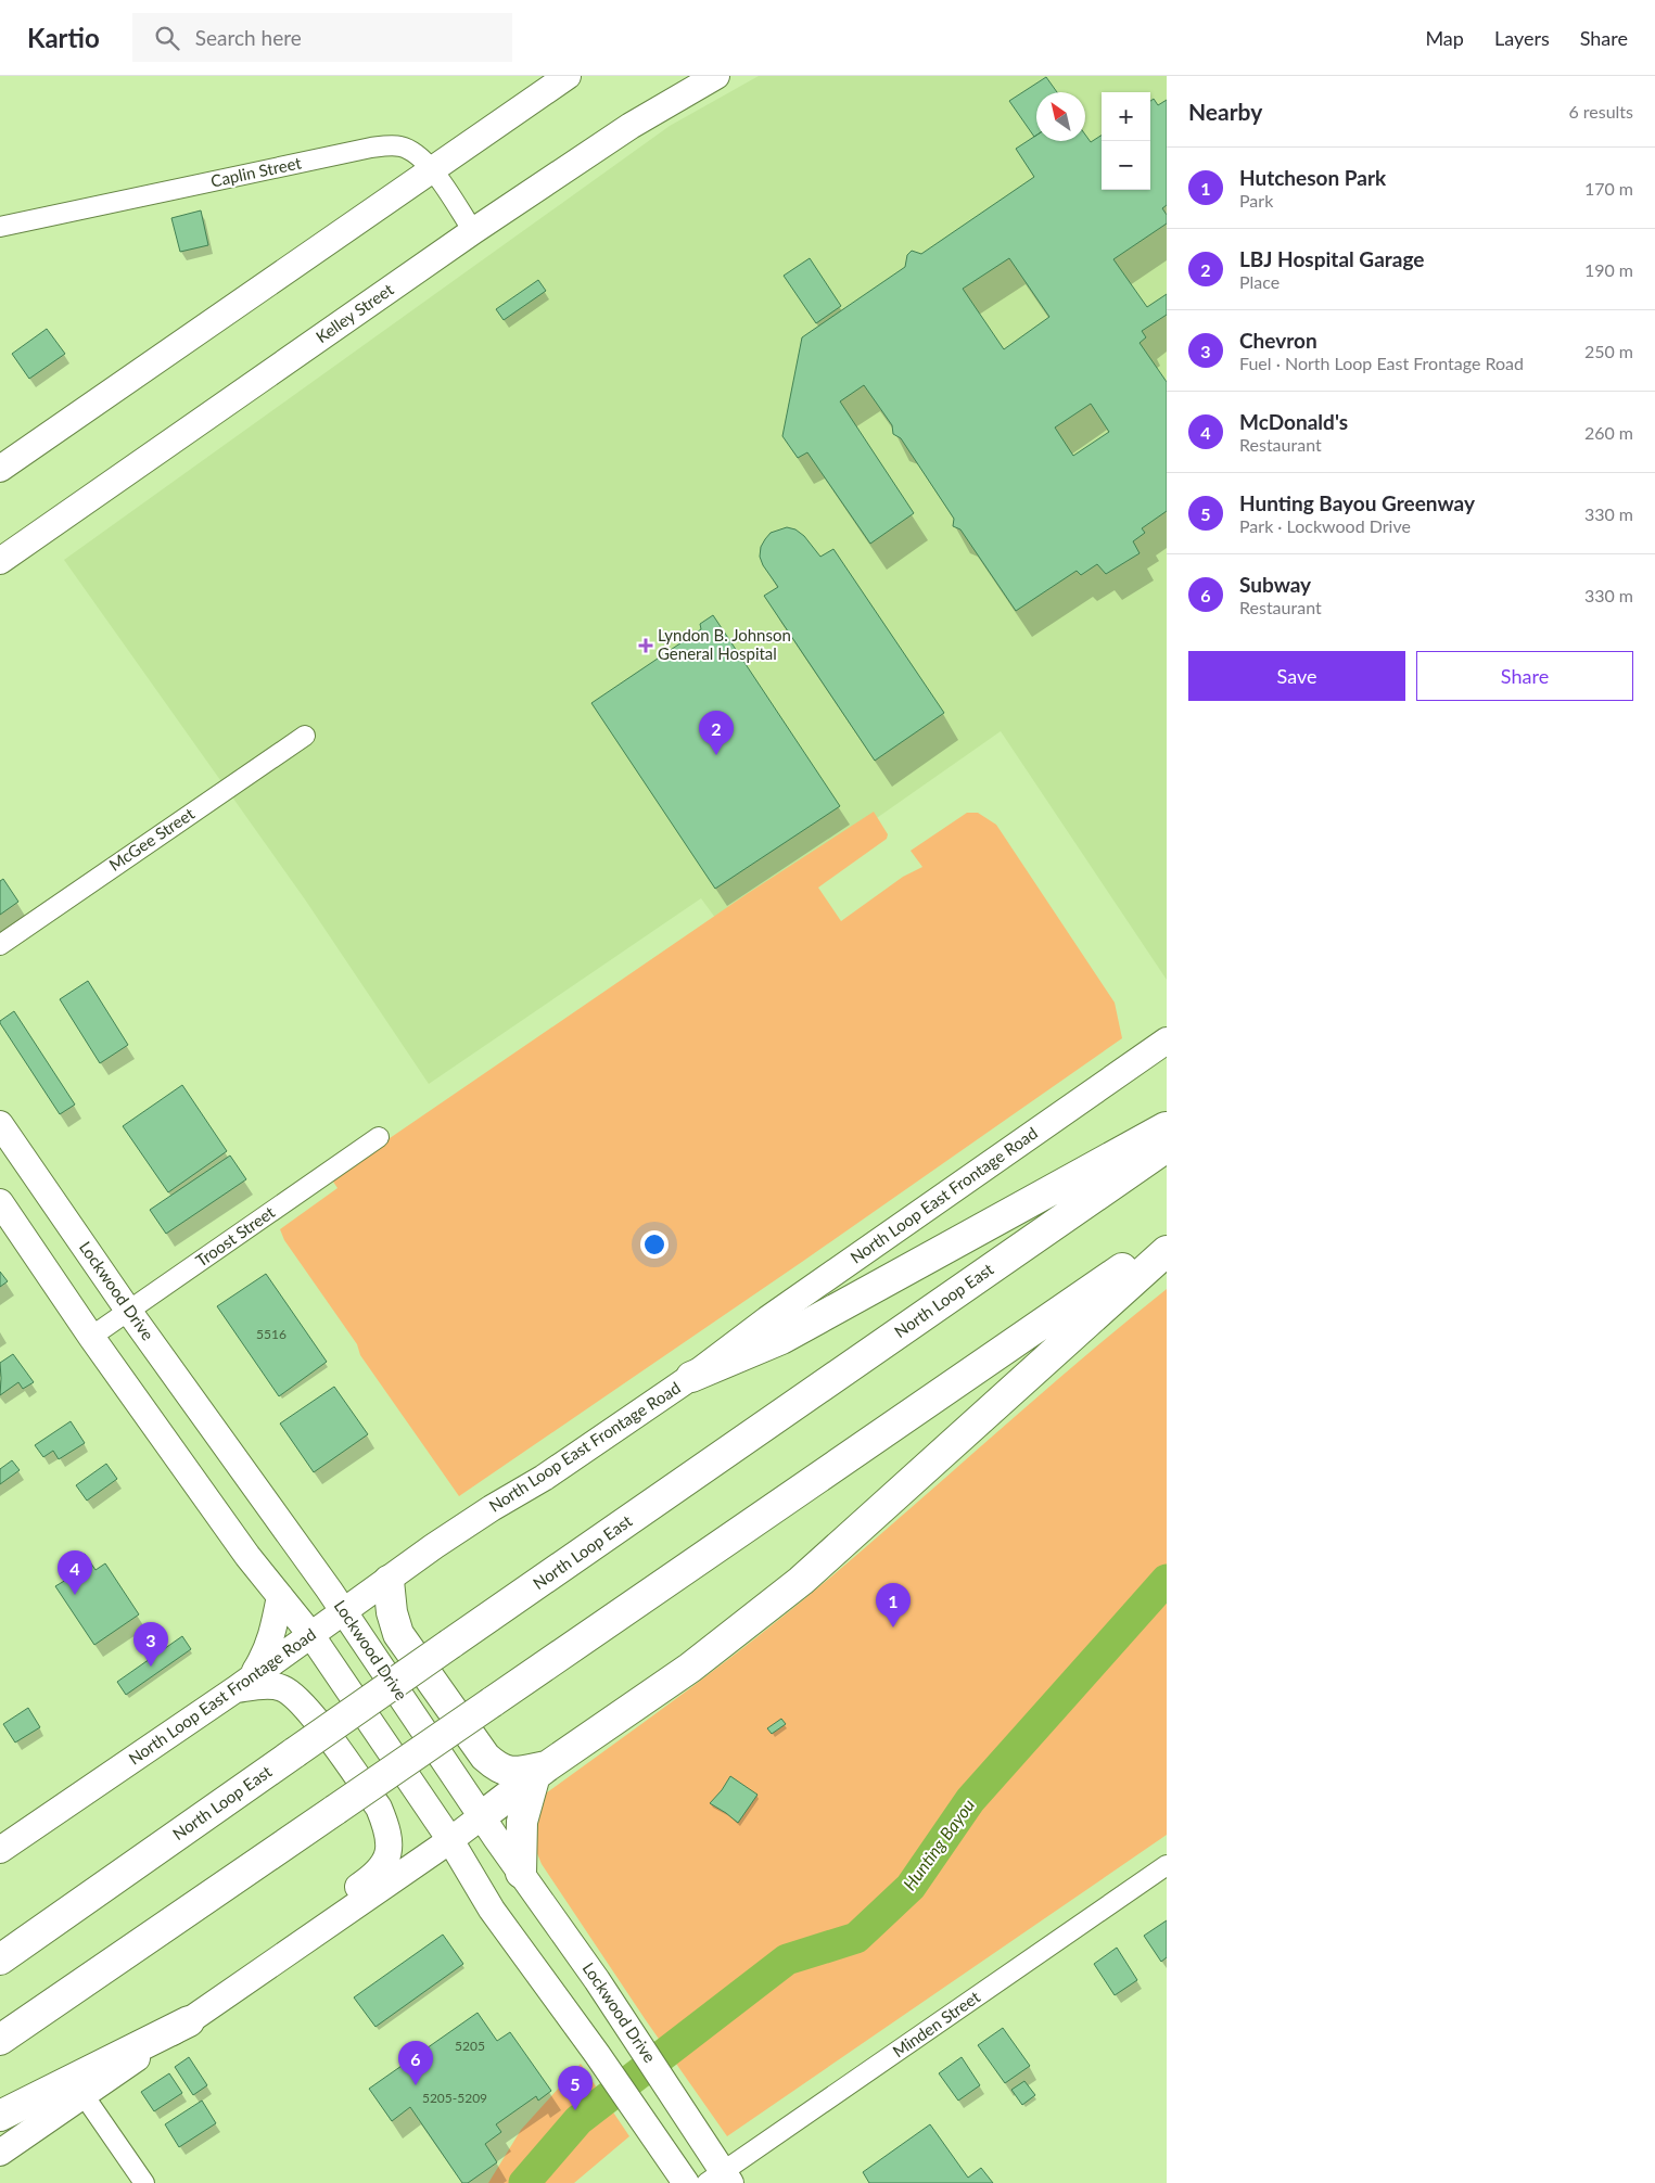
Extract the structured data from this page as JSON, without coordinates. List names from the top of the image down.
{
  "streets": {
    "highway": ["North Loop East"],
    "main road": ["Kelley Street", "North Loop East Frontage Road", "Lockwood Drive"],
    "street": [
      "Caplin Street",
      "McGee Street",
      "Troost Street",
      "Minden Street"
    ]
  },
  "crossings": [
    ["Caplin Street", "Kelley Street"],
    ["North Loop East Frontage Road", "Lockwood Drive"],
    ["Troost Street", "Lockwood Drive"],
    ["Lockwood Drive", "Minden Street"]
  ],
  "water": ["Hunting Bayou"],
  "places": {
    "health": ["Lyndon B. Johnson General Hospital"]
  },
  "house_numbers": ["5516", "5205", "5205-5209"],
  "north": "top left",
  "page": {
    "header": "Kartio",
    "search": "Search here",
    "nav": ["Map", "Layers", "Share"],
    "heading": ["Nearby", "6 results"],
    "map_buttons": ["+", "−"],
    "list": [
      {
        "mark": "1",
        "name": "Hutcheson Park",
        "note": "Park",
        "value": "170 m"
      },
      {
        "mark": "2",
        "name": "LBJ Hospital Garage",
        "note": "Place",
        "value": "190 m"
      },
      {
        "mark": "3",
        "name": "Chevron",
        "note": "Fuel · North Loop East Frontage Road",
        "value": "250 m"
      },
      {
        "mark": "4",
        "name": "McDonald's",
        "note": "Restaurant",
        "value": "260 m"
      },
      {
        "mark": "5",
        "name": "Hunting Bayou Greenway",
        "note": "Park · Lockwood Drive",
        "value": "330 m"
      },
      {
        "mark": "6",
        "name": "Subway",
        "note": "Restaurant",
        "value": "330 m"
      }
    ],
    "buttons": ["Save", "Share"],
    "pins": [
      "2",
      "4",
      "1",
      "3",
      "6",
      "5"
    ]
  }
}
